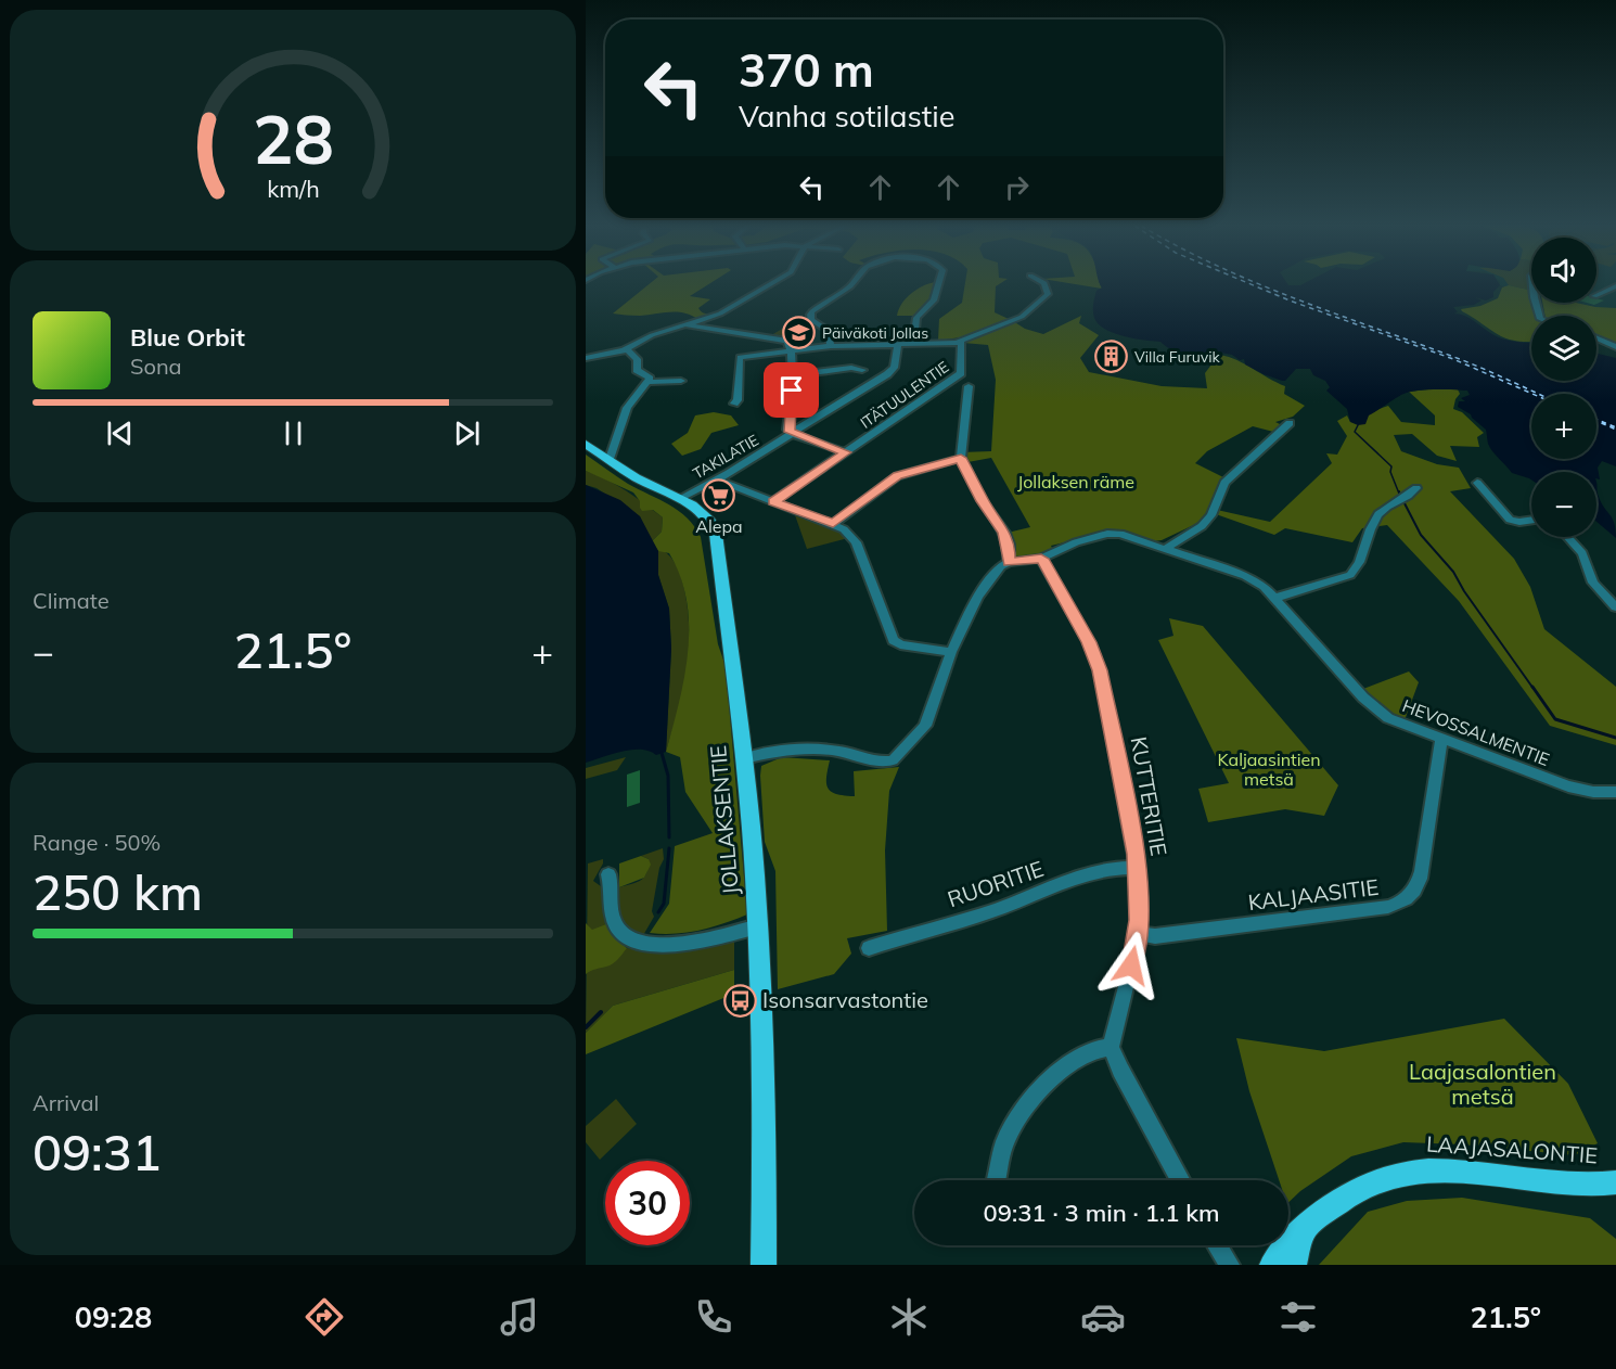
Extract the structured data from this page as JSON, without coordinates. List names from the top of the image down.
{
  "streets": {
    "main road": ["JOLLAKSENTIE", "LAAJASALONTIE"],
    "street": [
      "ITÄTUULENTIE",
      "TAKILATIE",
      "HEVOSSALMENTIE",
      "KUTTERITIE",
      "RUORITIE",
      "KALJAASITIE"
    ]
  },
  "crossings": [
    ["TAKILATIE", "JOLLAKSENTIE"],
    ["HEVOSSALMENTIE", "KUTTERITIE"],
    ["HEVOSSALMENTIE", "KALJAASITIE"],
    ["KUTTERITIE", "RUORITIE"],
    ["KUTTERITIE", "KALJAASITIE"]
  ],
  "parks": ["Jollaksen räme", "Kaljaasintien metsä", "Laajasalontien metsä"],
  "places": {
    "school or university": ["Päiväkoti Jollas"],
    "building": ["Villa Furuvik"],
    "supermarket": ["Alepa"],
    "bus stop": ["Isonsarvastontie"]
  },
  "page": {
    "turn": ["370 m", "Vanha sotilastie"],
    "map_buttons": ["+", "−"],
    "song": ["Blue Orbit", "Sona"],
    "tile": [
      "Climate",
      ["Range · 50%", "250 km"],
      ["Arrival", "09:31"]
    ],
    "heat": ["−", "21.5°", "+"],
    "limit": "30",
    "trip": "09:31 · 3 min · 1.1 km",
    "tabs": ["09:28", "21.5°"],
    "gauge": ["28", "km/h"]
  }
}
